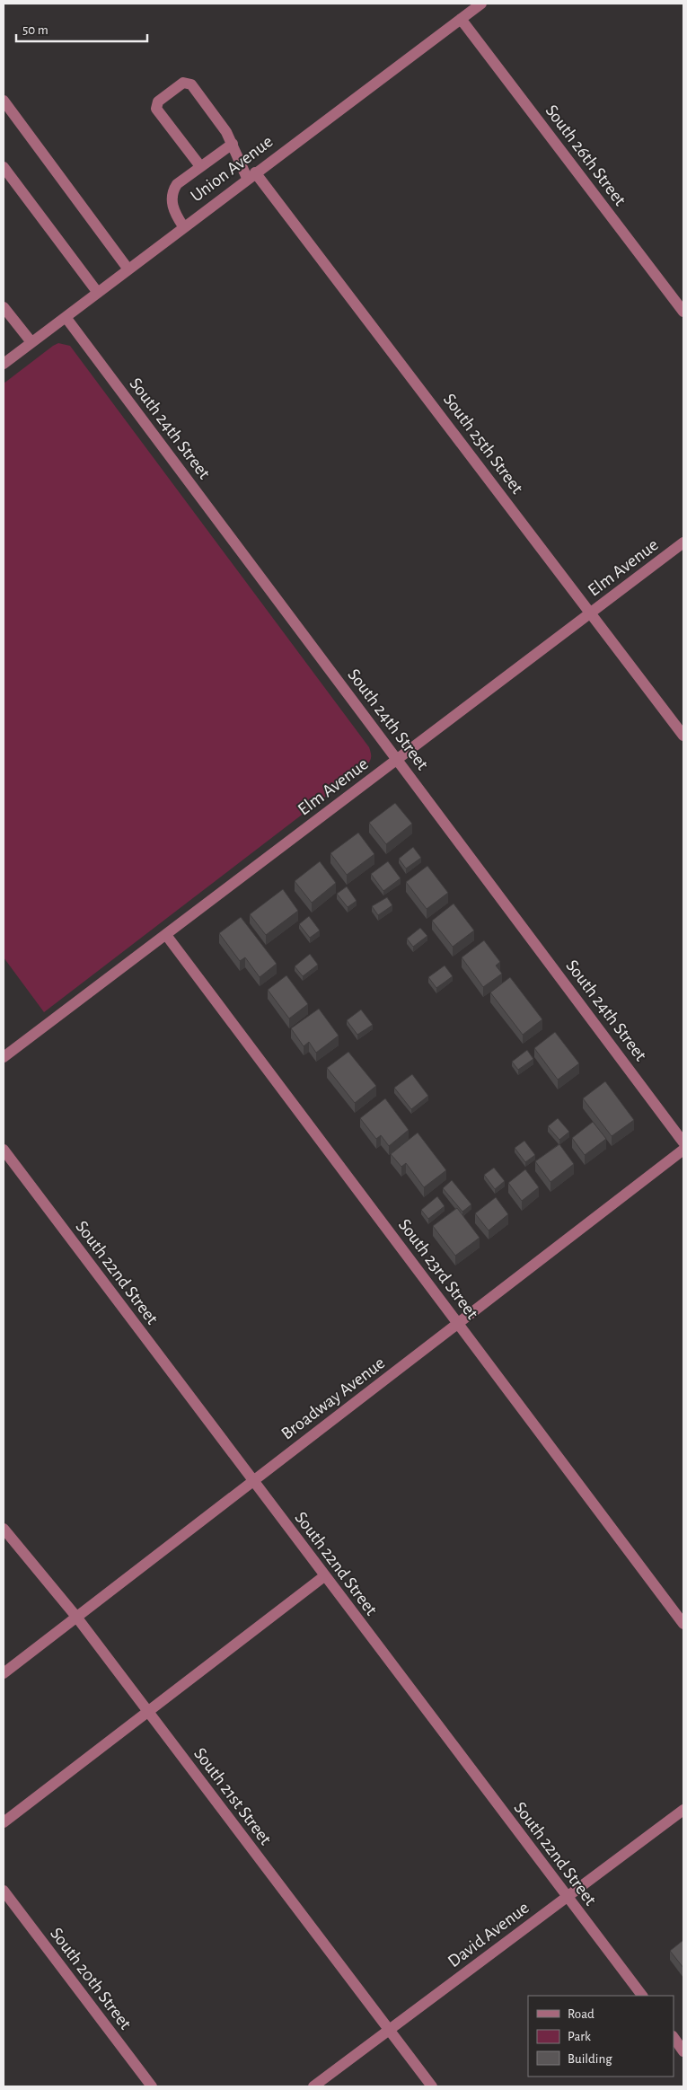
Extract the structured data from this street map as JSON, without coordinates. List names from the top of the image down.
{
  "streets": {
    "street": [
      "South 26th Street",
      "Union Avenue",
      "South 24th Street",
      "South 25th Street",
      "Elm Avenue",
      "South 23rd Street",
      "South 22nd Street",
      "Broadway Avenue",
      "South 21st Street",
      "David Avenue",
      "South 20th Street"
    ]
  },
  "crossings": [
    ["South 26th Street", "Union Avenue"],
    ["Union Avenue", "South 24th Street"],
    ["Union Avenue", "South 25th Street"],
    ["South 24th Street", "Elm Avenue"],
    ["South 25th Street", "Elm Avenue"],
    ["Elm Avenue", "South 23rd Street"],
    ["South 23rd Street", "Broadway Avenue"],
    ["South 22nd Street", "Broadway Avenue"],
    ["South 22nd Street", "David Avenue"],
    ["Broadway Avenue", "South 21st Street"],
    ["South 21st Street", "David Avenue"]
  ],
  "legend": ["Road", "Park", "Building"],
  "scale_bar": "50 m"
}
